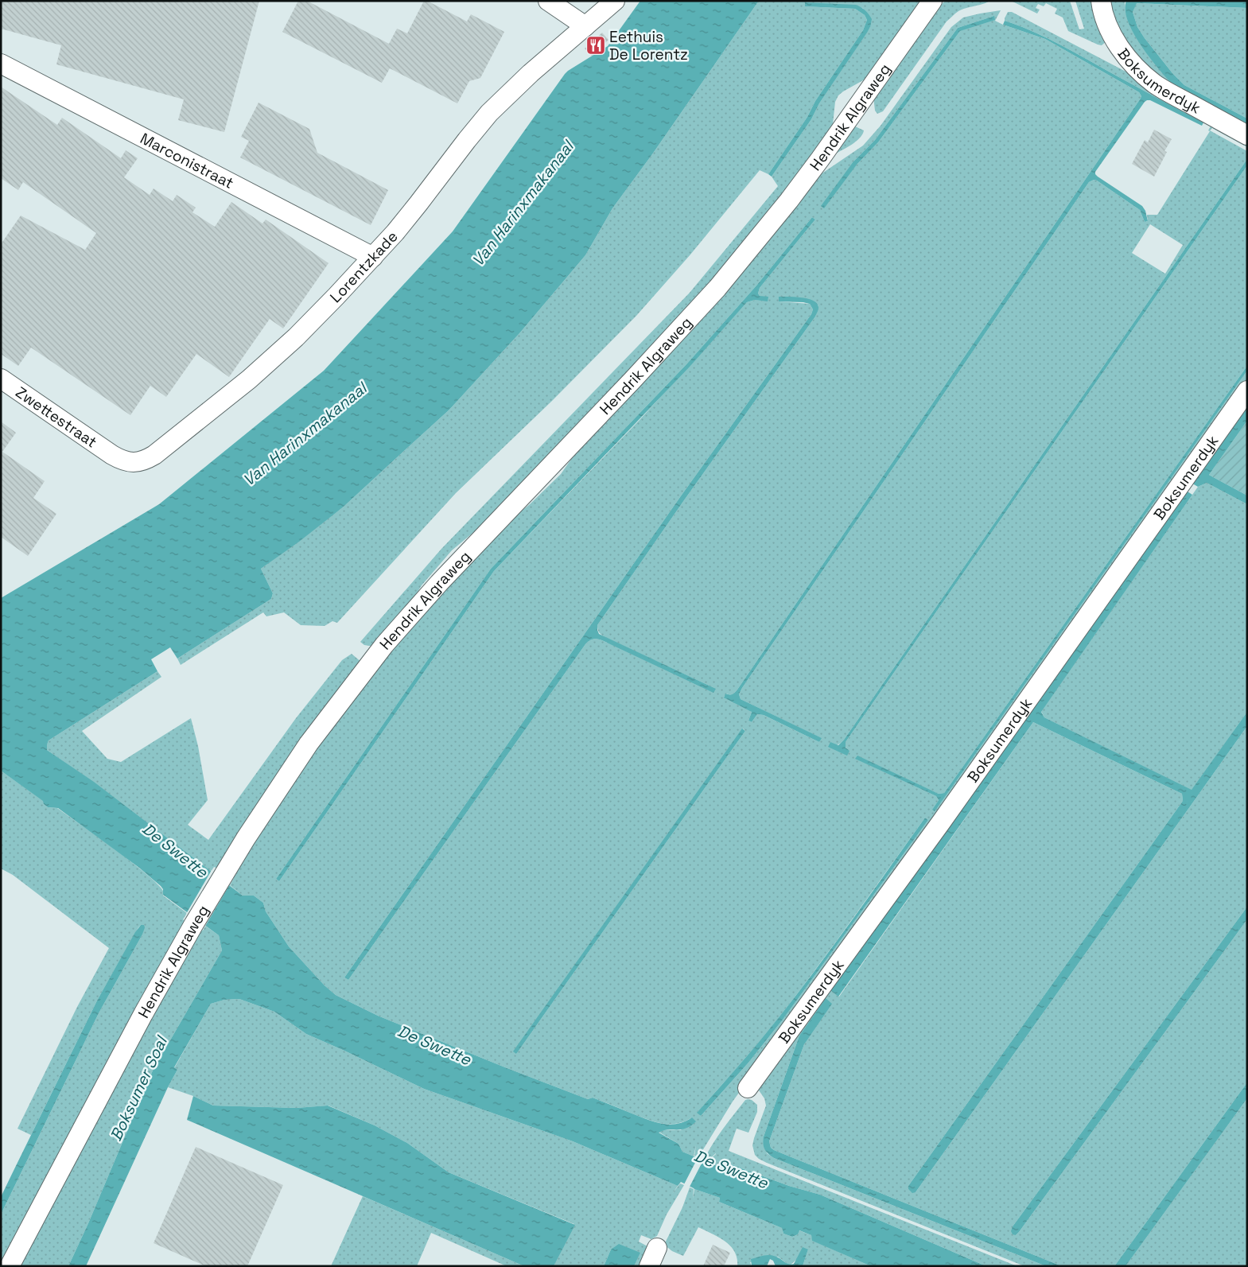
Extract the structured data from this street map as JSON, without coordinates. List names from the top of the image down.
{
  "streets": {
    "street": [
      "Boksumerdyk",
      "Hendrik Algraweg",
      "Marconistraat",
      "Lorentzkade",
      "Zwettestraat"
    ]
  },
  "crossings": [
    ["Marconistraat", "Lorentzkade"],
    ["Lorentzkade", "Zwettestraat"]
  ],
  "water": ["Van Harinxmakanaal", "De Swette", "Boksumer Soal"],
  "places": {
    "restaurant": ["Eethuis De Lorentz"]
  }
}
